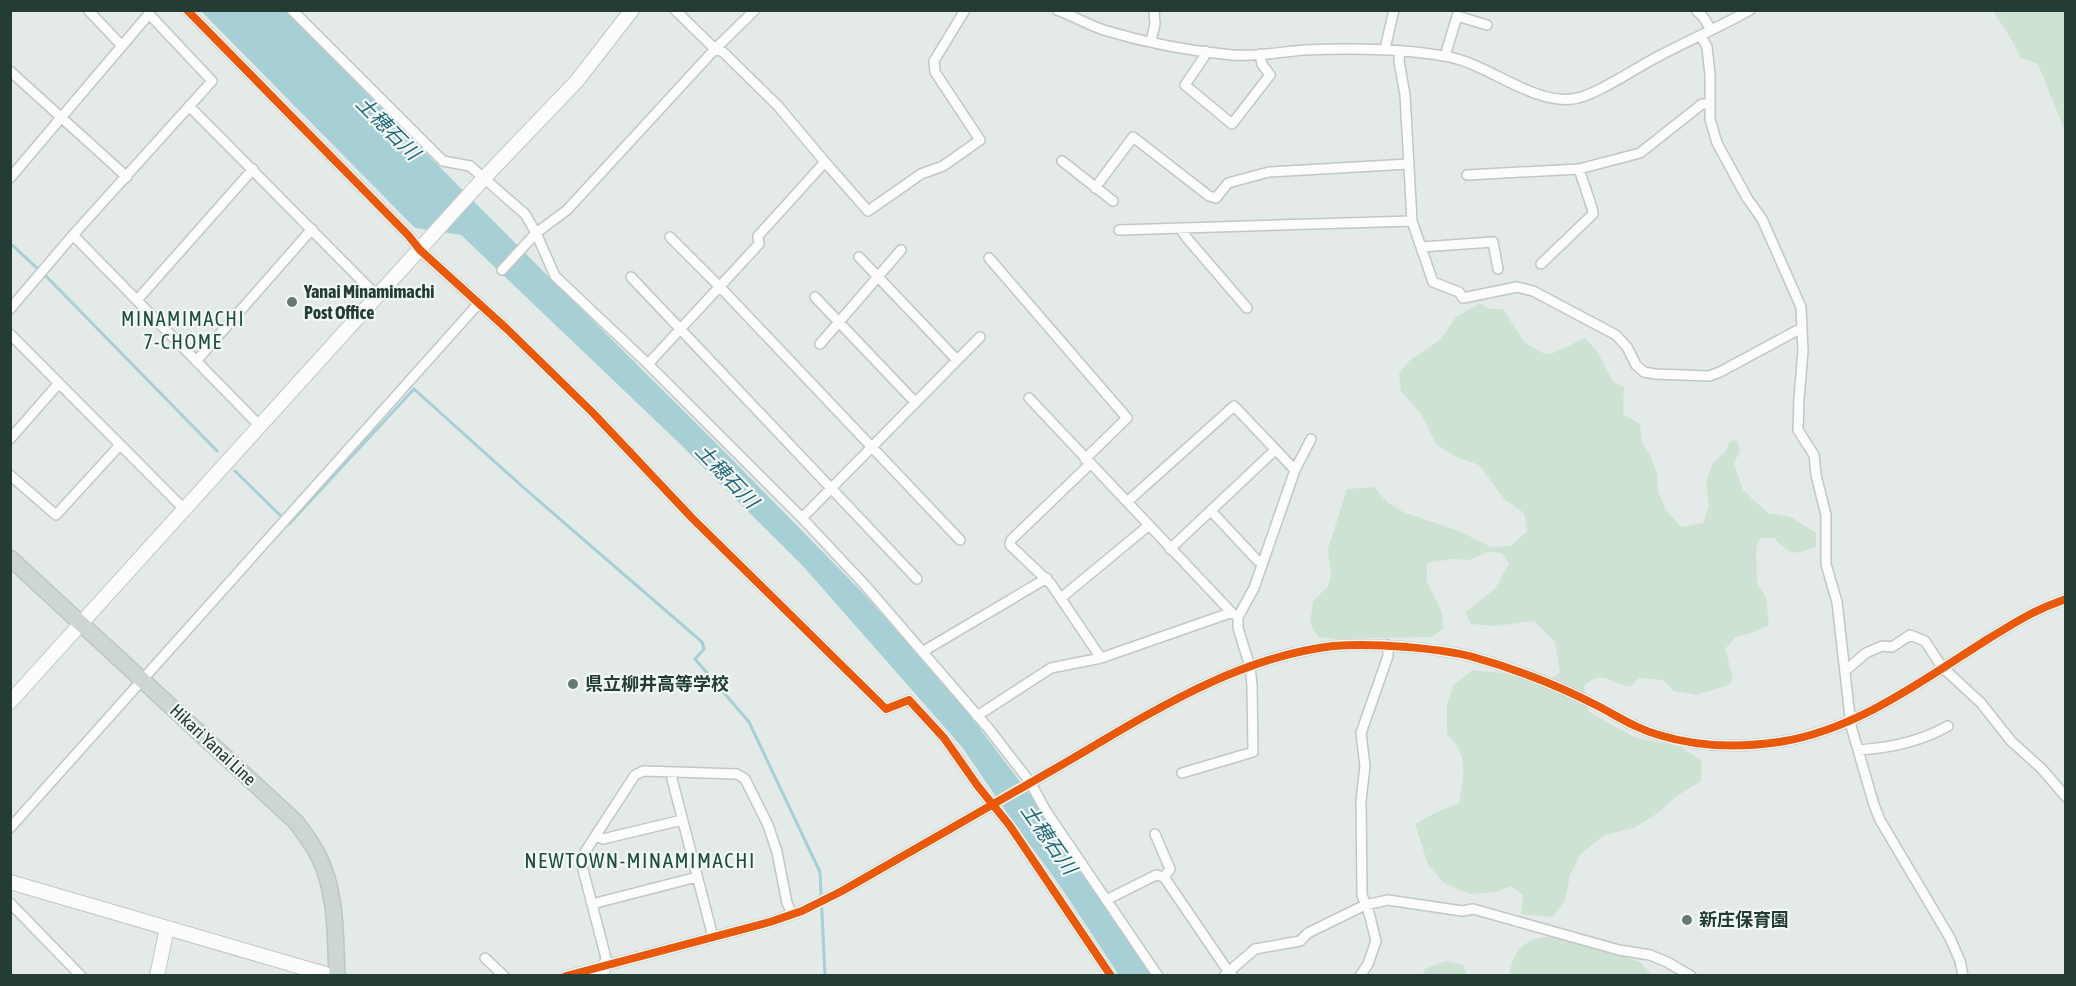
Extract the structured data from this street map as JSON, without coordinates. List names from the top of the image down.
{
  "streets": {
    "main road": ["Hikari Yanai Line"]
  },
  "districts": ["MINAMIMACHI 7-CHOME", "NEWTOWN-MINAMIMACHI"],
  "water": ["土穂石川"],
  "places": ["Yanai Minamimachi Post Office", "県立柳井高等学校", "新庄保育園"]
}
